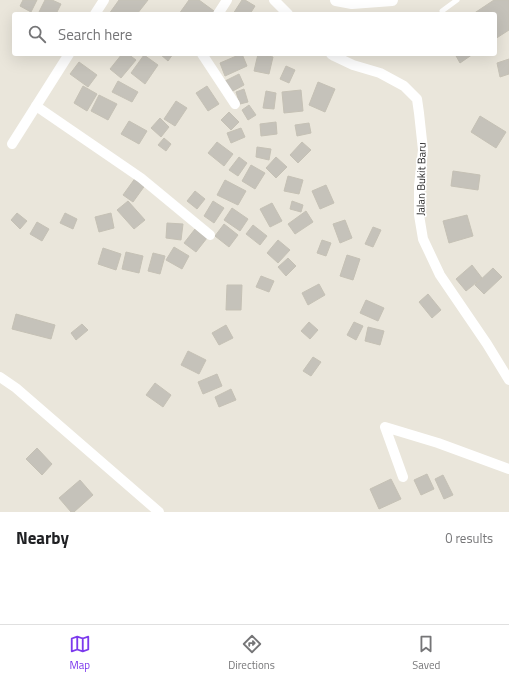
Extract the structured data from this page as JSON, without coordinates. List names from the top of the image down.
{
  "streets": {
    "street": ["Jalan Bukit Baru"]
  },
  "page": {
    "search": "Search here",
    "heading": ["Nearby", "0 results"],
    "nav": ["Map", "Directions", "Saved"]
  }
}
